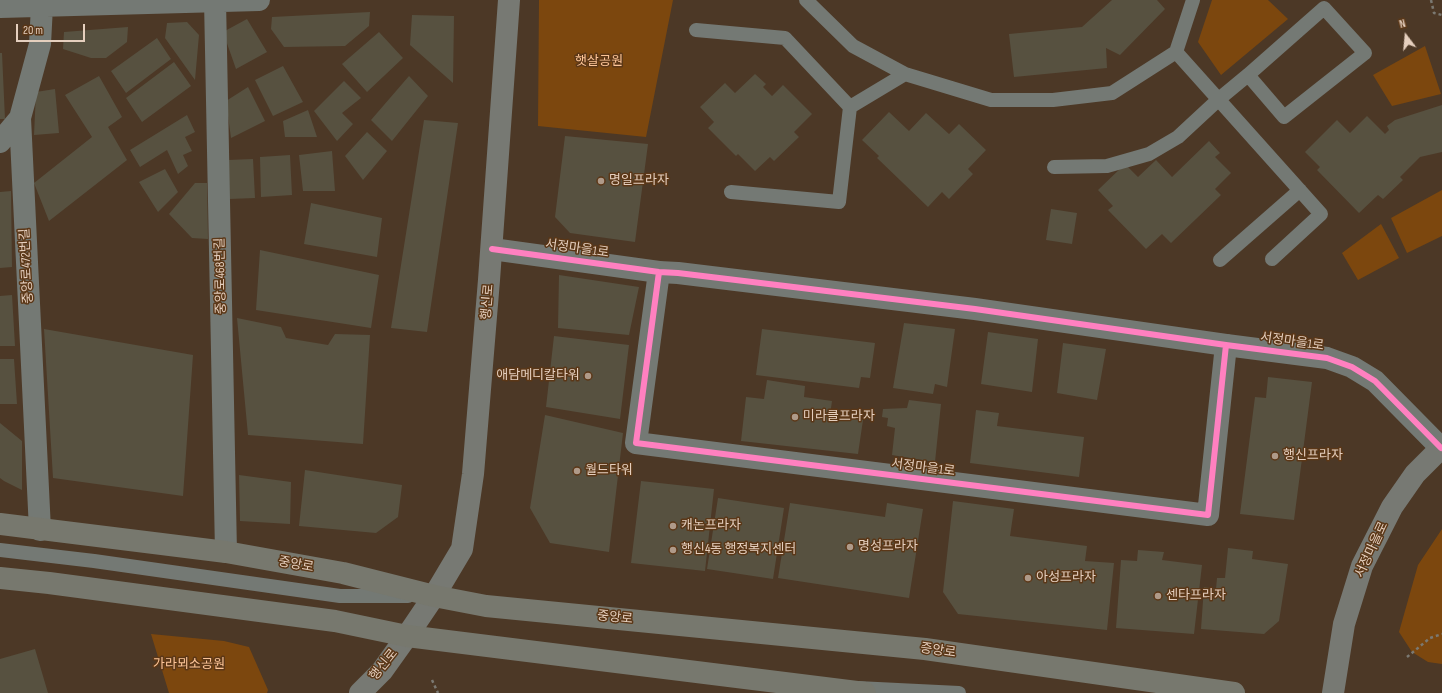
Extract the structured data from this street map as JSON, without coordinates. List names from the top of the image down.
{
  "streets": {
    "main road": ["행신로", "서정마을로", "중앙로"],
    "street": ["서정마을1로", "중앙로472번길", "중앙로468번길"]
  },
  "crossings": [
    ["서정마을1로", "행신로"],
    ["서정마을1로", "서정마을로"],
    ["중앙로472번길", "중앙로"],
    ["중앙로468번길", "중앙로"],
    ["행신로", "중앙로"]
  ],
  "parks": ["햇살공원", "가라뫼소공원"],
  "places": [
    "명일프라자",
    "애담메디칼타워",
    "미라클프라자",
    "행신프라자",
    "월드타워",
    "캐논프라자",
    "명성프라자",
    "행신4동 행정복지센터",
    "아성프라자",
    "센타프라자"
  ],
  "scale_bar": "20 m",
  "north": "top"
}
